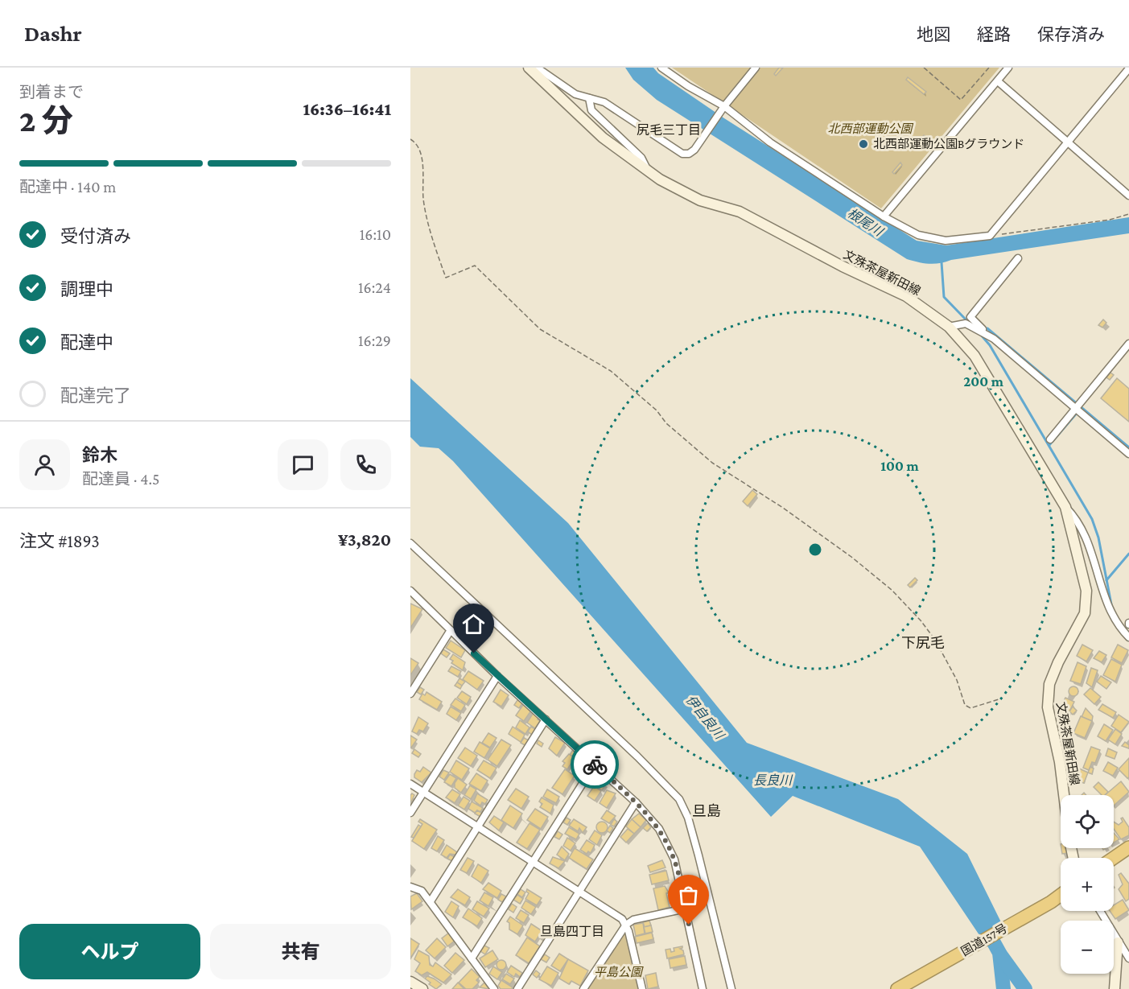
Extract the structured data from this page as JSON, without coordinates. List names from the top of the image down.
{
  "streets": {
    "highway": ["国道157号"],
    "main road": ["文殊茶屋新田線"]
  },
  "districts": [
    "尻毛三丁目",
    "下尻毛",
    "旦島",
    "旦島四丁目"
  ],
  "water": ["根尾川", "伊自良川", "長良川"],
  "parks": ["北西部運動公園", "平島公園"],
  "places": ["北西部運動公園Bグラウンド"],
  "page": {
    "header": "Dashr",
    "nav": ["地図", "経路", "保存済み"],
    "heading": ["2 分", "到着まで", "16:36–16:41"],
    "panel": [
      "鈴木",
      "配達員 · 4.5",
      "注文 #1893",
      "¥3,820"
    ],
    "bar": "配達中 · 140 m",
    "list": [
      ["受付済み", "16:10"],
      ["調理中", "16:24"],
      ["配達中", "16:29"],
      "配達完了"
    ],
    "map_buttons": ["+", "−"],
    "buttons": ["ヘルプ", "共有"]
  },
  "rings": ["200 m", "100 m"]
}
